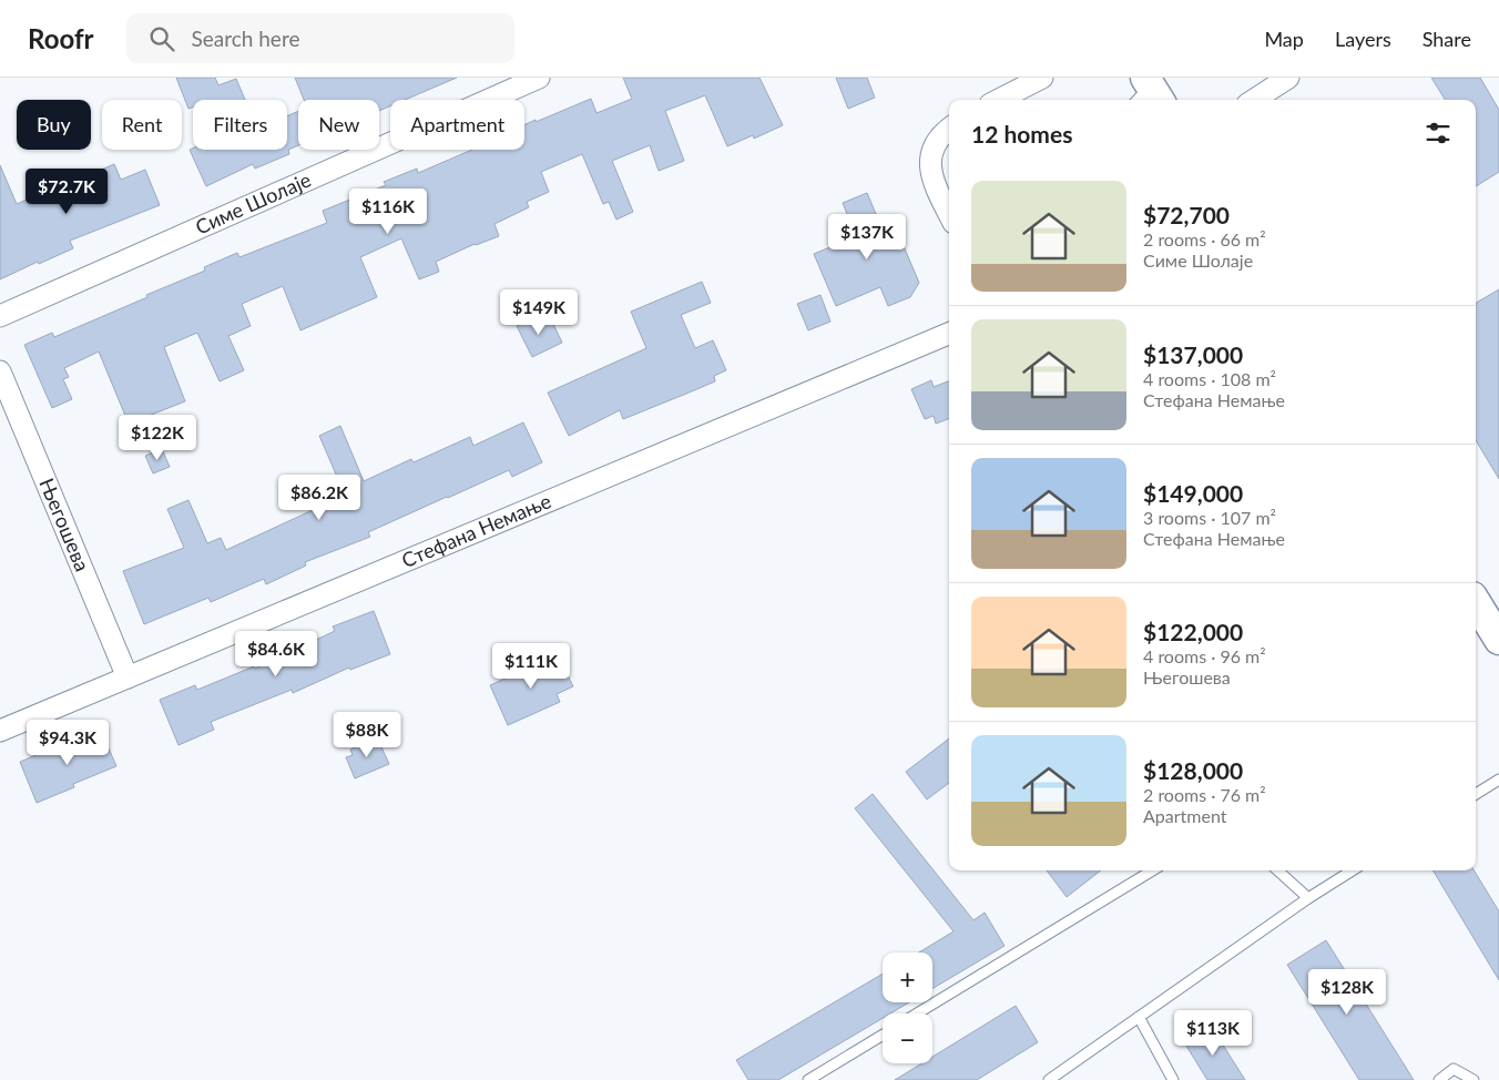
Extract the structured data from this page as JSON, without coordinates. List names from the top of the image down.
{
  "streets": {
    "street": ["Симе Шолаје", "Његошева", "Стефана Немање"]
  },
  "crossings": [
    ["Његошева", "Стефана Немање"]
  ],
  "page": {
    "header": "Roofr",
    "search": "Search here",
    "nav": ["Map", "Layers", "Share"],
    "chip": [
      "Buy",
      "Rent",
      "Filters",
      "New",
      "Apartment"
    ],
    "heading": "12 homes",
    "list": [
      {
        "name": "$72,700",
        "note": "2 rooms · 66 m² · Симе Шолаје"
      },
      {
        "name": "$137,000",
        "note": "4 rooms · 108 m² · Стефана Немање"
      },
      {
        "name": "$149,000",
        "note": "3 rooms · 107 m² · Стефана Немање"
      },
      {
        "name": "$122,000",
        "note": "4 rooms · 96 m² · Његошева"
      },
      {
        "name": "$128,000",
        "note": "2 rooms · 76 m² · Apartment"
      }
    ],
    "price": [
      "$72.7K",
      "$116K",
      "$137K",
      "$149K",
      "$122K",
      "$86.2K",
      "$84.6K",
      "$111K",
      "$88K",
      "$94.3K",
      "$128K",
      "$113K"
    ],
    "map_buttons": ["+", "−"]
  }
}
